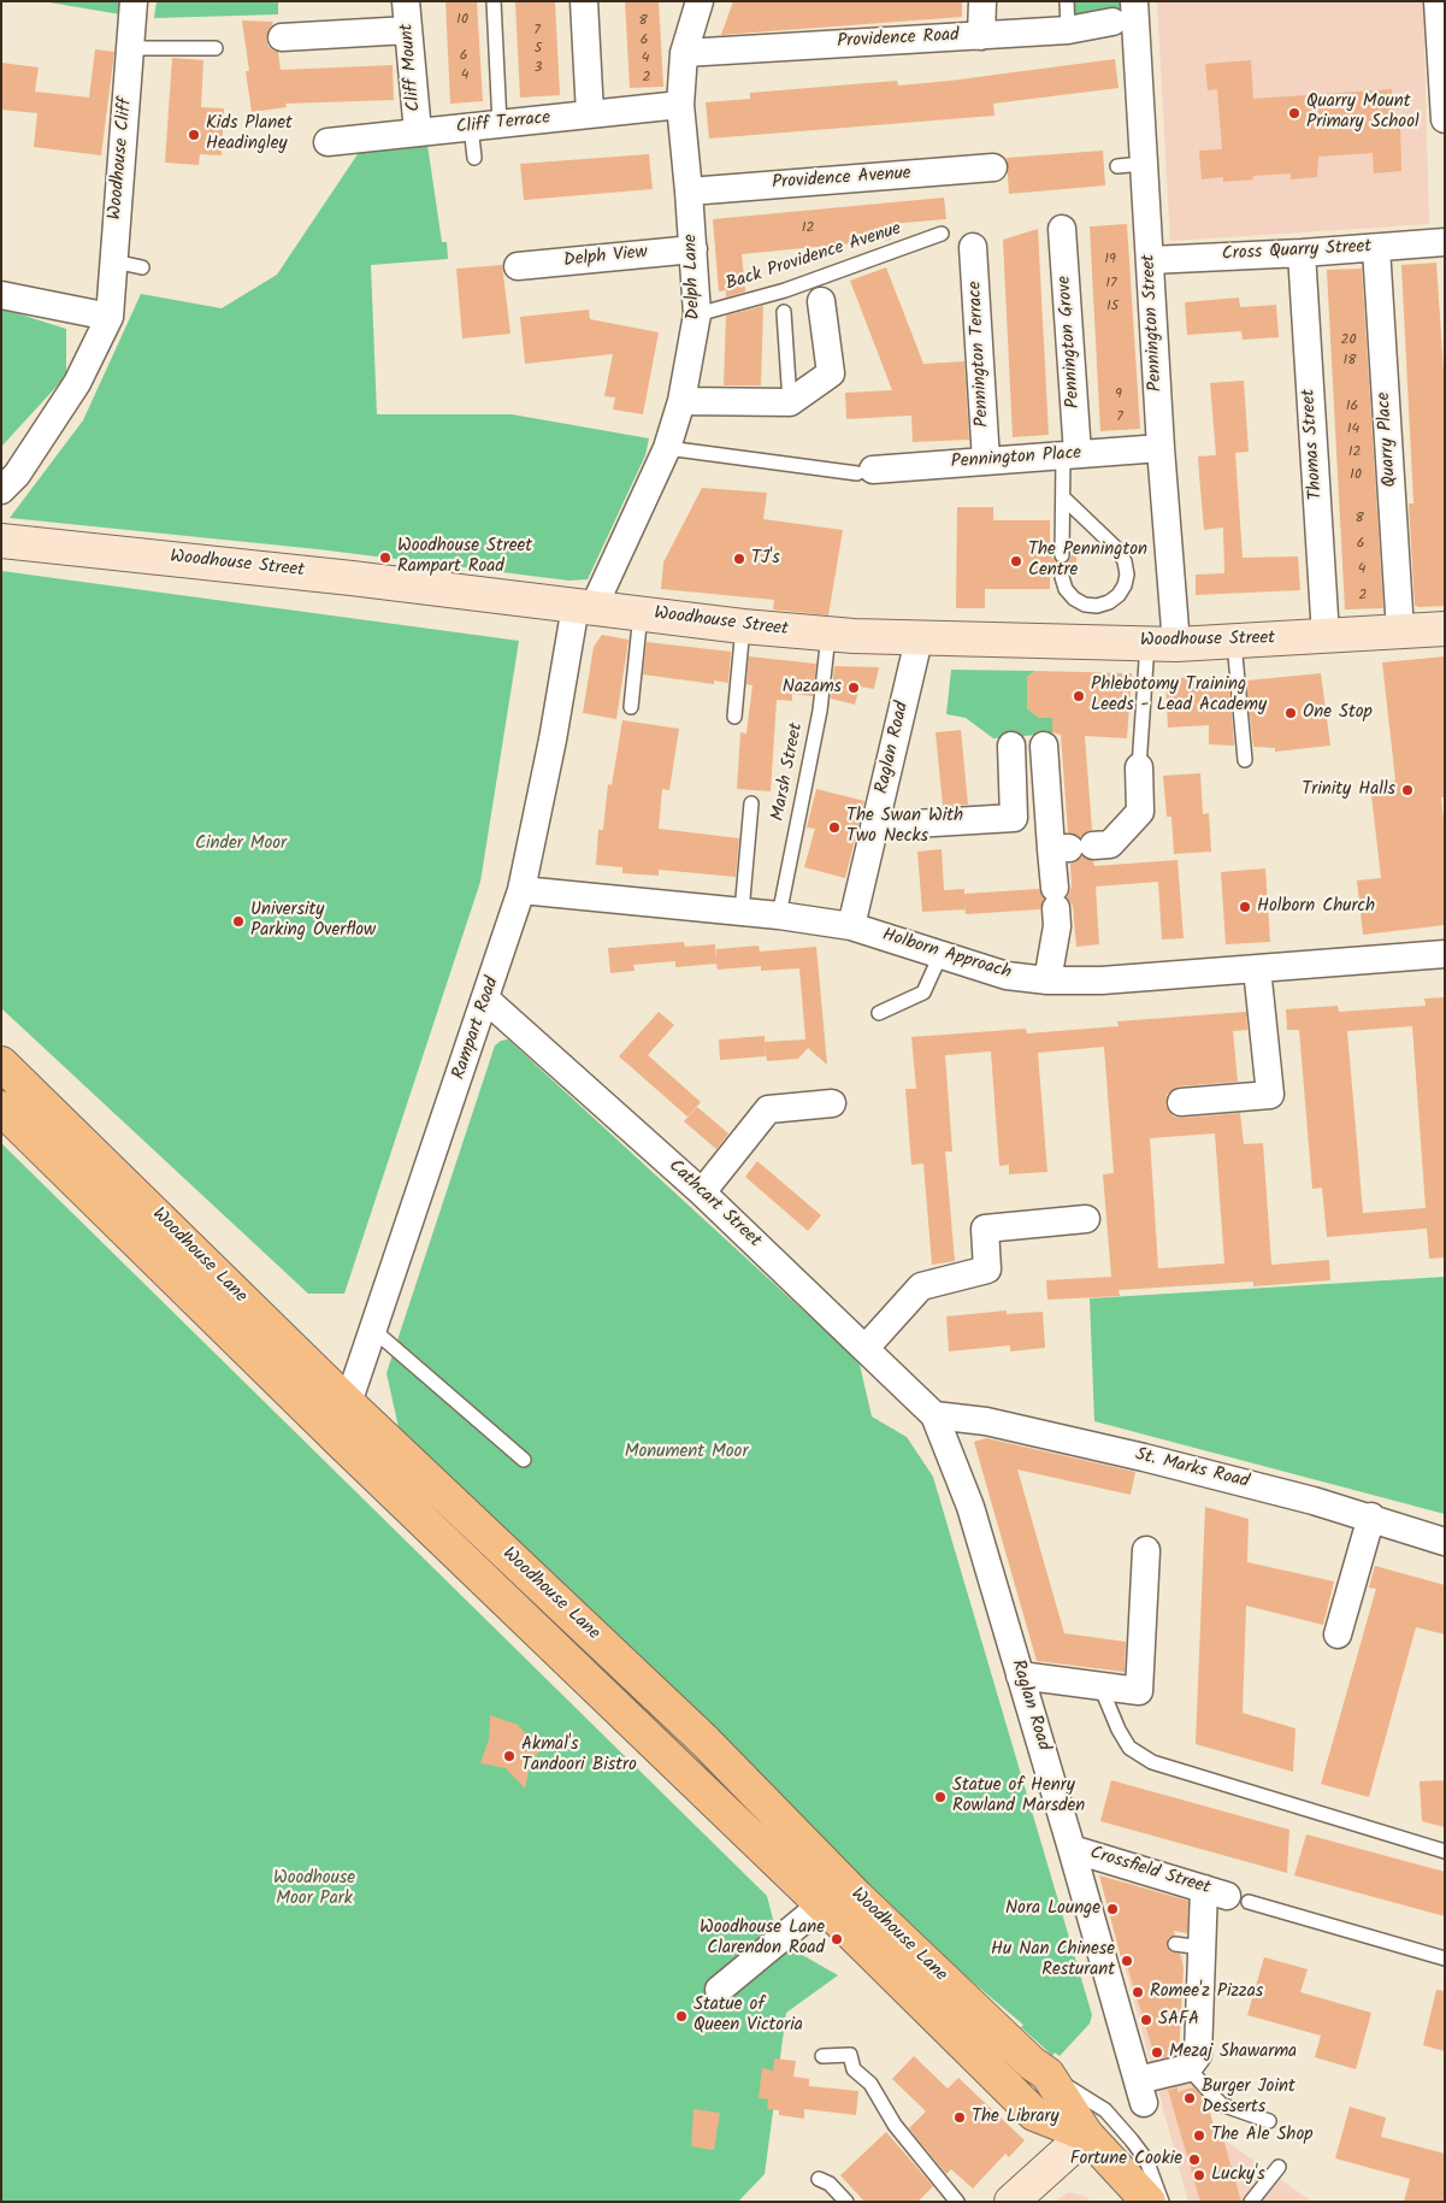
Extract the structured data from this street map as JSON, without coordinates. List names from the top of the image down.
{
  "streets": {
    "highway": ["Woodhouse Lane"],
    "street": [
      "Providence Road",
      "Cliff Mount",
      "Cliff Terrace",
      "Woodhouse Cliff",
      "Providence Avenue",
      "Cross Quarry Street",
      "Delph View",
      "Delph Lane",
      "Pennington Street",
      "Pennington Grove",
      "Pennington Terrace",
      "Quarry Place",
      "Thomas Street",
      "Pennington Place",
      "Woodhouse Street",
      "Raglan Road",
      "Holborn Approach",
      "Rampart Road",
      "Cathcart Street",
      "St. Marks Road",
      "Crossfield Street"
    ],
    "lane": ["Back Providence Avenue", "Marsh Street"]
  },
  "crossings": [
    ["Providence Road", "Delph Lane"],
    ["Cliff Mount", "Cliff Terrace"],
    ["Cliff Terrace", "Delph Lane"],
    ["Providence Avenue", "Delph Lane"],
    ["Cross Quarry Street", "Pennington Street"],
    ["Cross Quarry Street", "Quarry Place"],
    ["Cross Quarry Street", "Thomas Street"],
    ["Delph View", "Delph Lane"],
    ["Back Providence Avenue", "Delph Lane"],
    ["Delph Lane", "Woodhouse Street"],
    ["Delph Lane", "Rampart Road"],
    ["Pennington Street", "Pennington Place"],
    ["Pennington Street", "Woodhouse Street"],
    ["Pennington Grove", "Pennington Place"],
    ["Pennington Terrace", "Pennington Place"],
    ["Quarry Place", "Woodhouse Street"],
    ["Thomas Street", "Woodhouse Street"],
    ["Woodhouse Street", "Raglan Road"],
    ["Woodhouse Street", "Marsh Street"],
    ["Woodhouse Street", "Rampart Road"],
    ["Raglan Road", "Holborn Approach"],
    ["Raglan Road", "Cathcart Street"],
    ["Raglan Road", "St. Marks Road"],
    ["Raglan Road", "Crossfield Street"],
    ["Marsh Street", "Holborn Approach"],
    ["Holborn Approach", "Rampart Road"],
    ["Rampart Road", "Cathcart Street"],
    ["Rampart Road", "Woodhouse Lane"],
    ["Cathcart Street", "St. Marks Road"]
  ],
  "parks": ["Cinder Moor", "Monument Moor", "Woodhouse Moor Park"],
  "places": [
    "Quarry Mount Primary School",
    "Kids Planet Headingley",
    "Woodhouse Street Rampart Road",
    "TJ's",
    "The Pennington Centre",
    "Nazams",
    "Phlebotomy Training Leeds - Lead Academy",
    "One Stop",
    "Trinity Halls",
    "The Swan With Two Necks",
    "Holborn Church",
    "University Parking Overflow",
    "Akmal's Tandoori Bistro",
    "Statue of Henry Rowland Marsden",
    "Nora Lounge",
    "Woodhouse Lane Clarendon Road",
    "Hu Nan Chinese Resturant",
    "Romee'z Pizzas",
    "Statue of Queen Victoria",
    "SAFA",
    "Mezaj Shawarma",
    "Burger Joint Desserts",
    "The Library",
    "The Ale Shop",
    "Fortune Cookie",
    "Lucky's"
  ],
  "house_numbers": [
    "10",
    "8",
    "7",
    "6",
    "5",
    "6",
    "4",
    "3",
    "4",
    "2",
    "12",
    "19",
    "17",
    "15",
    "20",
    "18",
    "9",
    "16",
    "7",
    "14",
    "12",
    "10",
    "8",
    "6",
    "4",
    "2"
  ]
}
